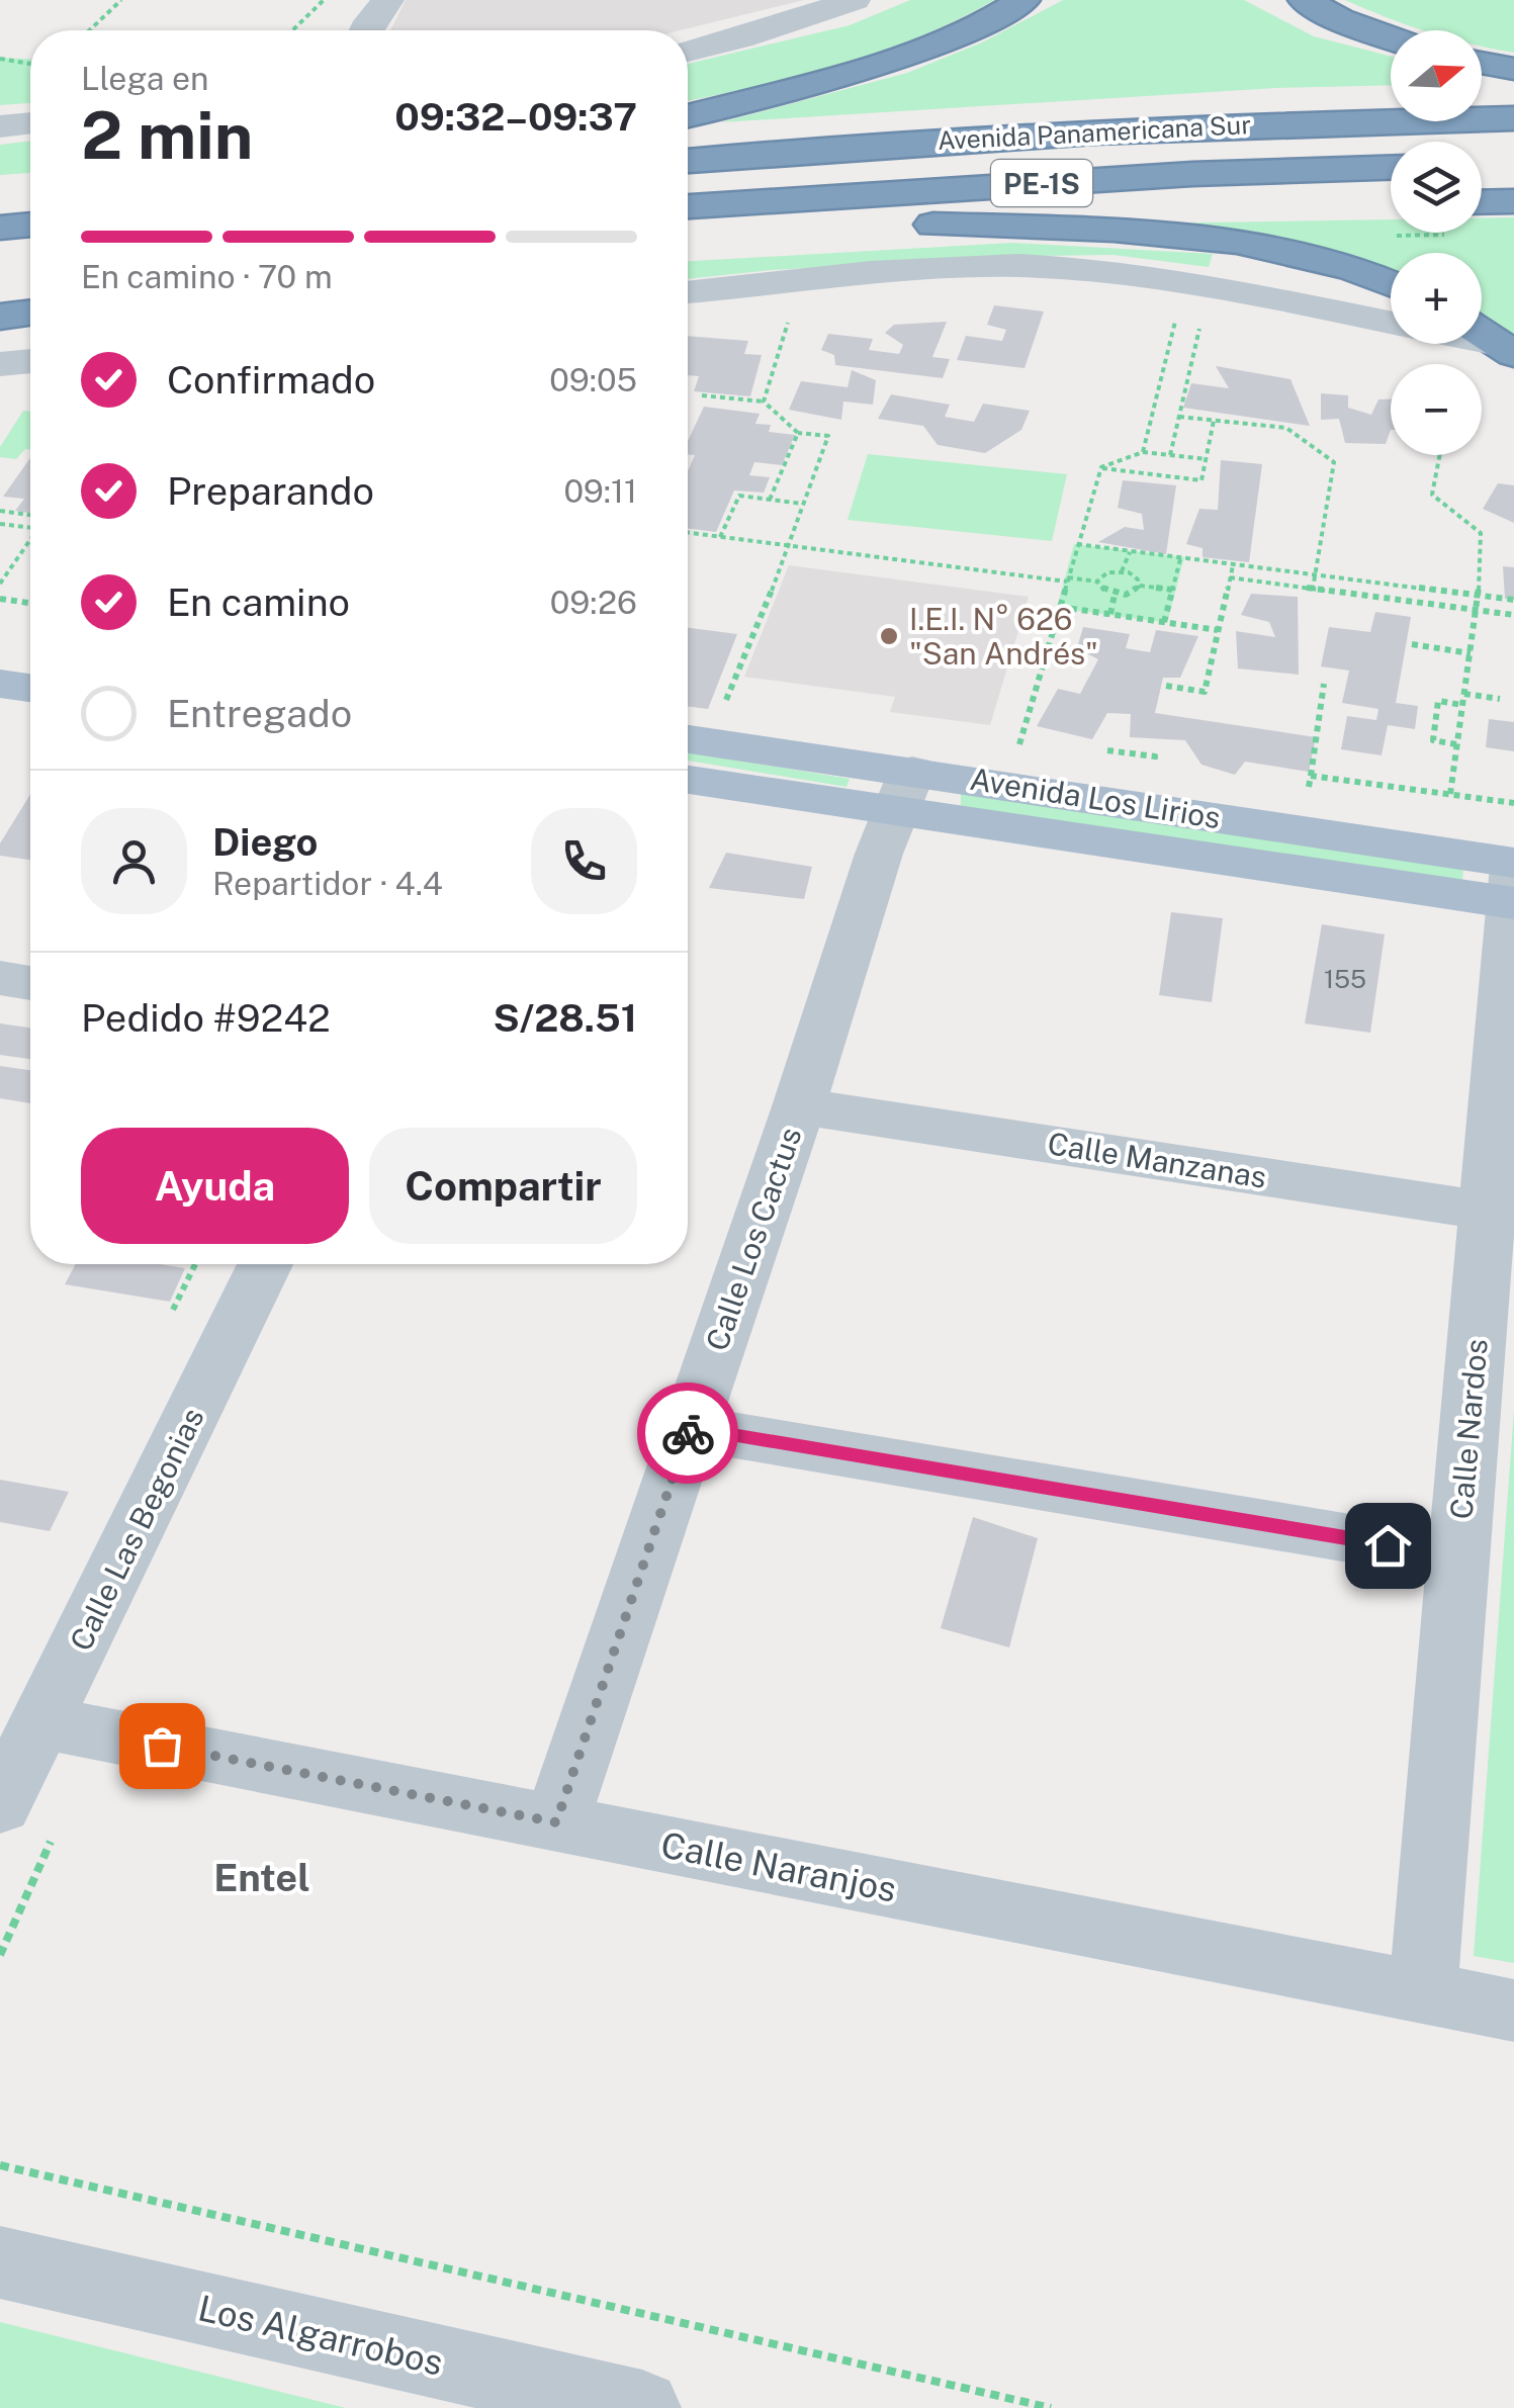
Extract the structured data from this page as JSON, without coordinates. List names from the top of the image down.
{
  "streets": {
    "highway": ["Avenida Panamericana Sur", "PE-1S"],
    "main road": ["Avenida Los Lirios"],
    "street": [
      "Calle Manzanas",
      "Calle Los Cactus",
      "Calle Nardos",
      "Calle Las Begonias",
      "Calle Naranjos",
      "Los Algarrobos"
    ]
  },
  "crossings": [
    ["Avenida Los Lirios", "Calle Los Cactus"],
    ["Avenida Los Lirios", "Calle Nardos"],
    ["Calle Manzanas", "Calle Los Cactus"],
    ["Calle Manzanas", "Calle Nardos"],
    ["Calle Los Cactus", "Calle Naranjos"],
    ["Calle Nardos", "Calle Naranjos"],
    ["Calle Las Begonias", "Calle Naranjos"]
  ],
  "districts": ["Entel"],
  "places": ["I.E.I. N° 626 \"San Andrés\""],
  "house_numbers": ["155"],
  "north": "right",
  "page": {
    "map_buttons": ["+", "−"],
    "heading": ["2 min", "Llega en", "09:32–09:37"],
    "panel": [
      "Diego",
      "Repartidor · 4.4",
      "Pedido #9242",
      "S/28.51"
    ],
    "bar": "En camino · 70 m",
    "list": [
      ["Confirmado", "09:05"],
      ["Preparando", "09:11"],
      ["En camino", "09:26"],
      "Entregado"
    ],
    "buttons": ["Ayuda", "Compartir"]
  }
}
